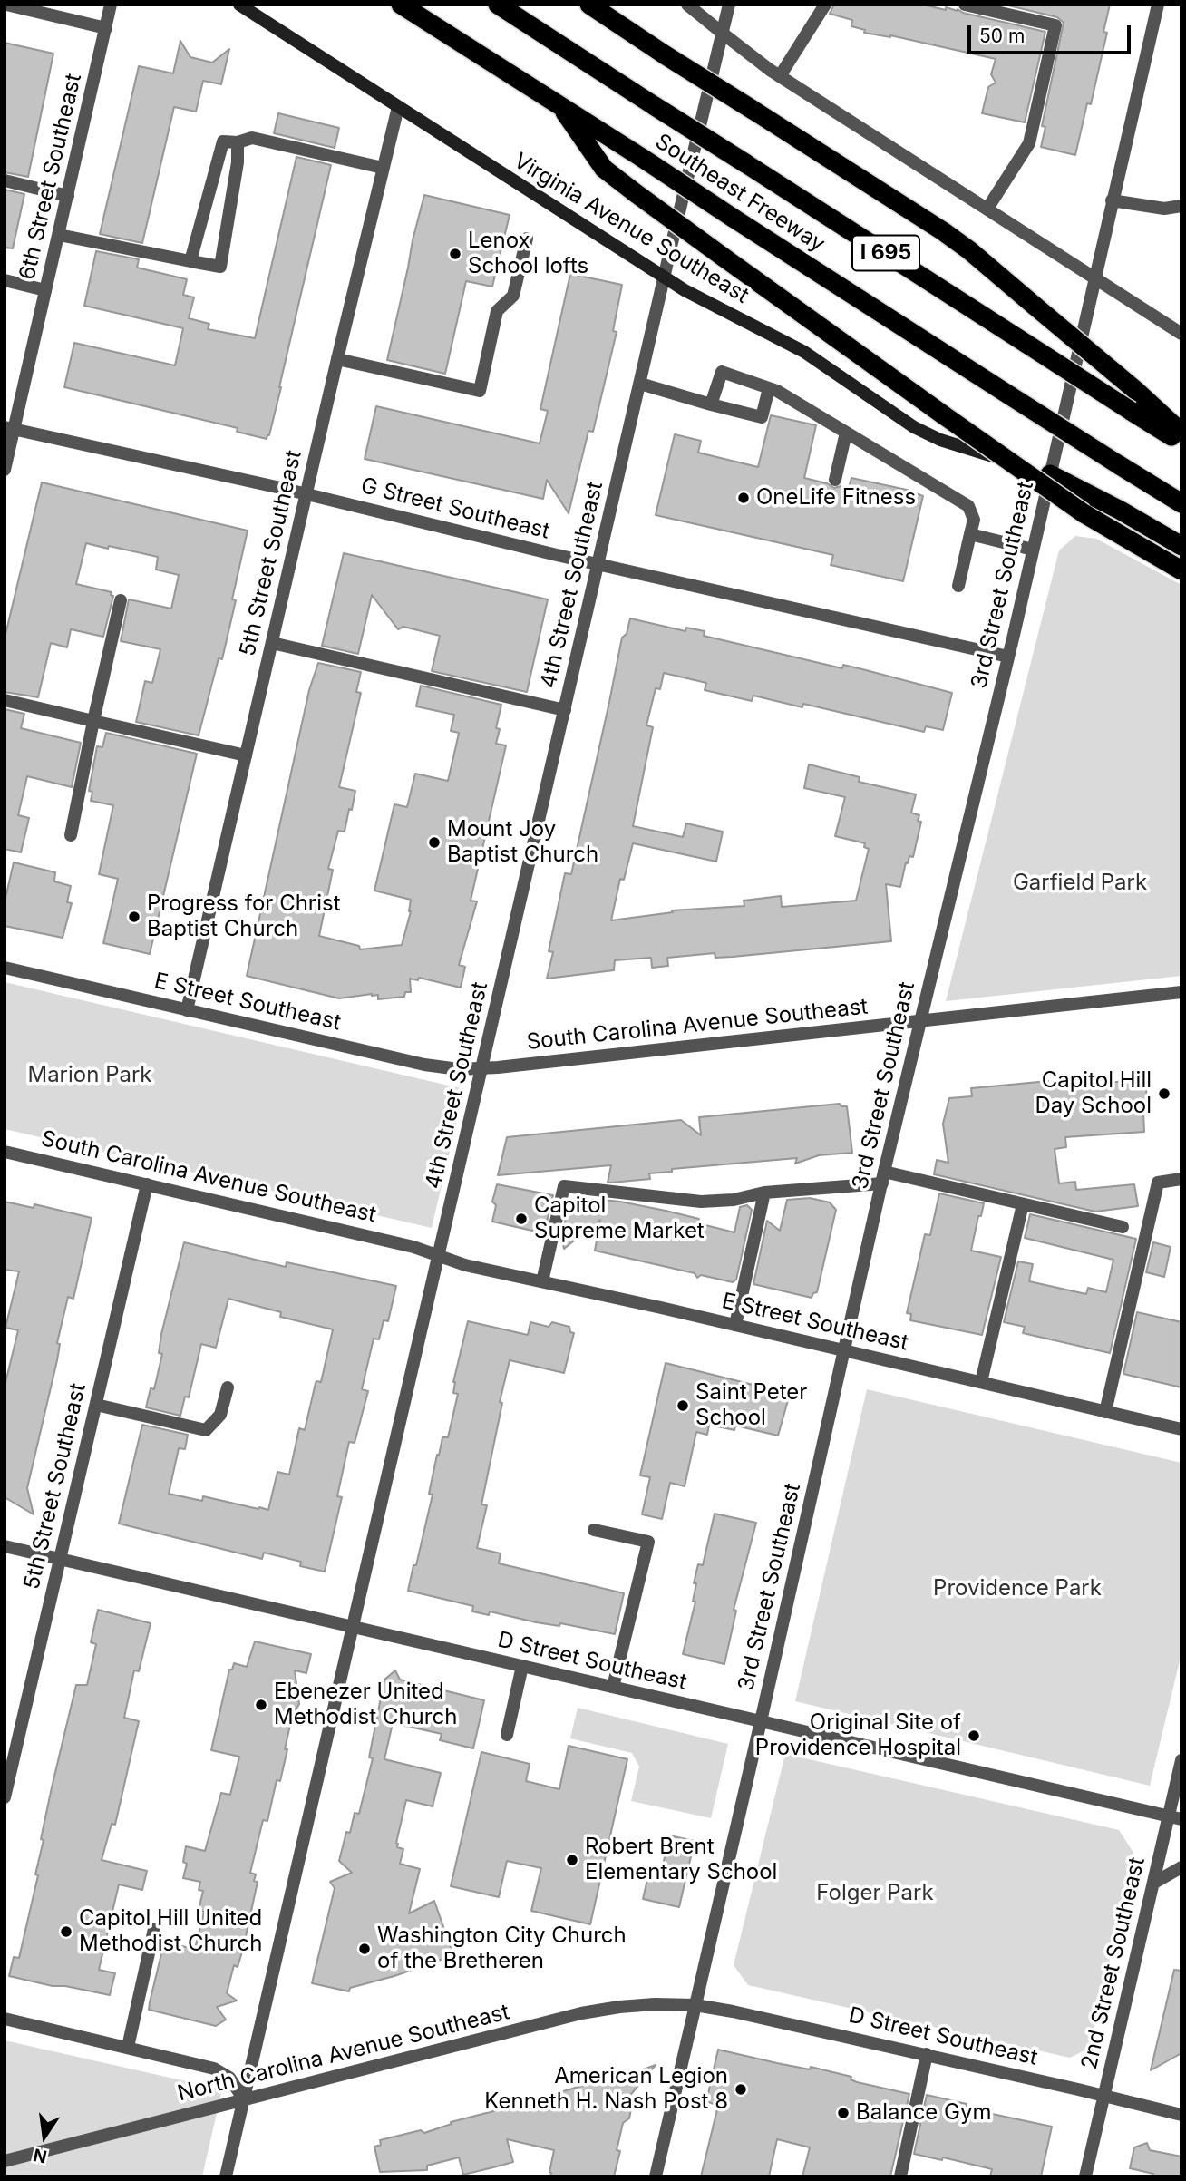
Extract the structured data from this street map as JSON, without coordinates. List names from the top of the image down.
{
  "streets": {
    "highway": ["Southeast Freeway", "I 695"],
    "main road": ["Virginia Avenue Southeast"],
    "street": [
      "6th Street Southeast",
      "G Street Southeast",
      "5th Street Southeast",
      "4th Street Southeast",
      "3rd Street Southeast",
      "E Street Southeast",
      "South Carolina Avenue Southeast",
      "D Street Southeast",
      "2nd Street Southeast",
      "North Carolina Avenue Southeast"
    ]
  },
  "crossings": [
    ["6th Street Southeast", "G Street Southeast"],
    ["Virginia Avenue Southeast", "5th Street Southeast"],
    ["Virginia Avenue Southeast", "4th Street Southeast"],
    ["Virginia Avenue Southeast", "3rd Street Southeast"],
    ["G Street Southeast", "5th Street Southeast"],
    ["G Street Southeast", "4th Street Southeast"],
    ["G Street Southeast", "3rd Street Southeast"],
    ["5th Street Southeast", "E Street Southeast"],
    ["5th Street Southeast", "South Carolina Avenue Southeast"],
    ["5th Street Southeast", "D Street Southeast"],
    ["4th Street Southeast", "E Street Southeast"],
    ["4th Street Southeast", "South Carolina Avenue Southeast"],
    ["4th Street Southeast", "D Street Southeast"],
    ["4th Street Southeast", "North Carolina Avenue Southeast"],
    ["3rd Street Southeast", "E Street Southeast"],
    ["3rd Street Southeast", "South Carolina Avenue Southeast"],
    ["3rd Street Southeast", "D Street Southeast"],
    ["3rd Street Southeast", "North Carolina Avenue Southeast"],
    ["E Street Southeast", "South Carolina Avenue Southeast"],
    ["D Street Southeast", "2nd Street Southeast"],
    ["D Street Southeast", "North Carolina Avenue Southeast"]
  ],
  "parks": [
    "Garfield Park",
    "Marion Park",
    "Providence Park",
    "Folger Park"
  ],
  "places": [
    "Lenox School lofts",
    "OneLife Fitness",
    "Mount Joy Baptist Church",
    "Progress for Christ Baptist Church",
    "Capitol Hill Day School",
    "Capitol Supreme Market",
    "Saint Peter School",
    "Ebenezer United Methodist Church",
    "Original Site of Providence Hospital",
    "Robert Brent Elementary School",
    "Capitol Hill United Methodist Church",
    "Washington City Church of the Bretheren",
    "American Legion Kenneth H. Nash Post 8",
    "Balance Gym"
  ],
  "scale_bar": "50 m",
  "north": "bottom"
}
